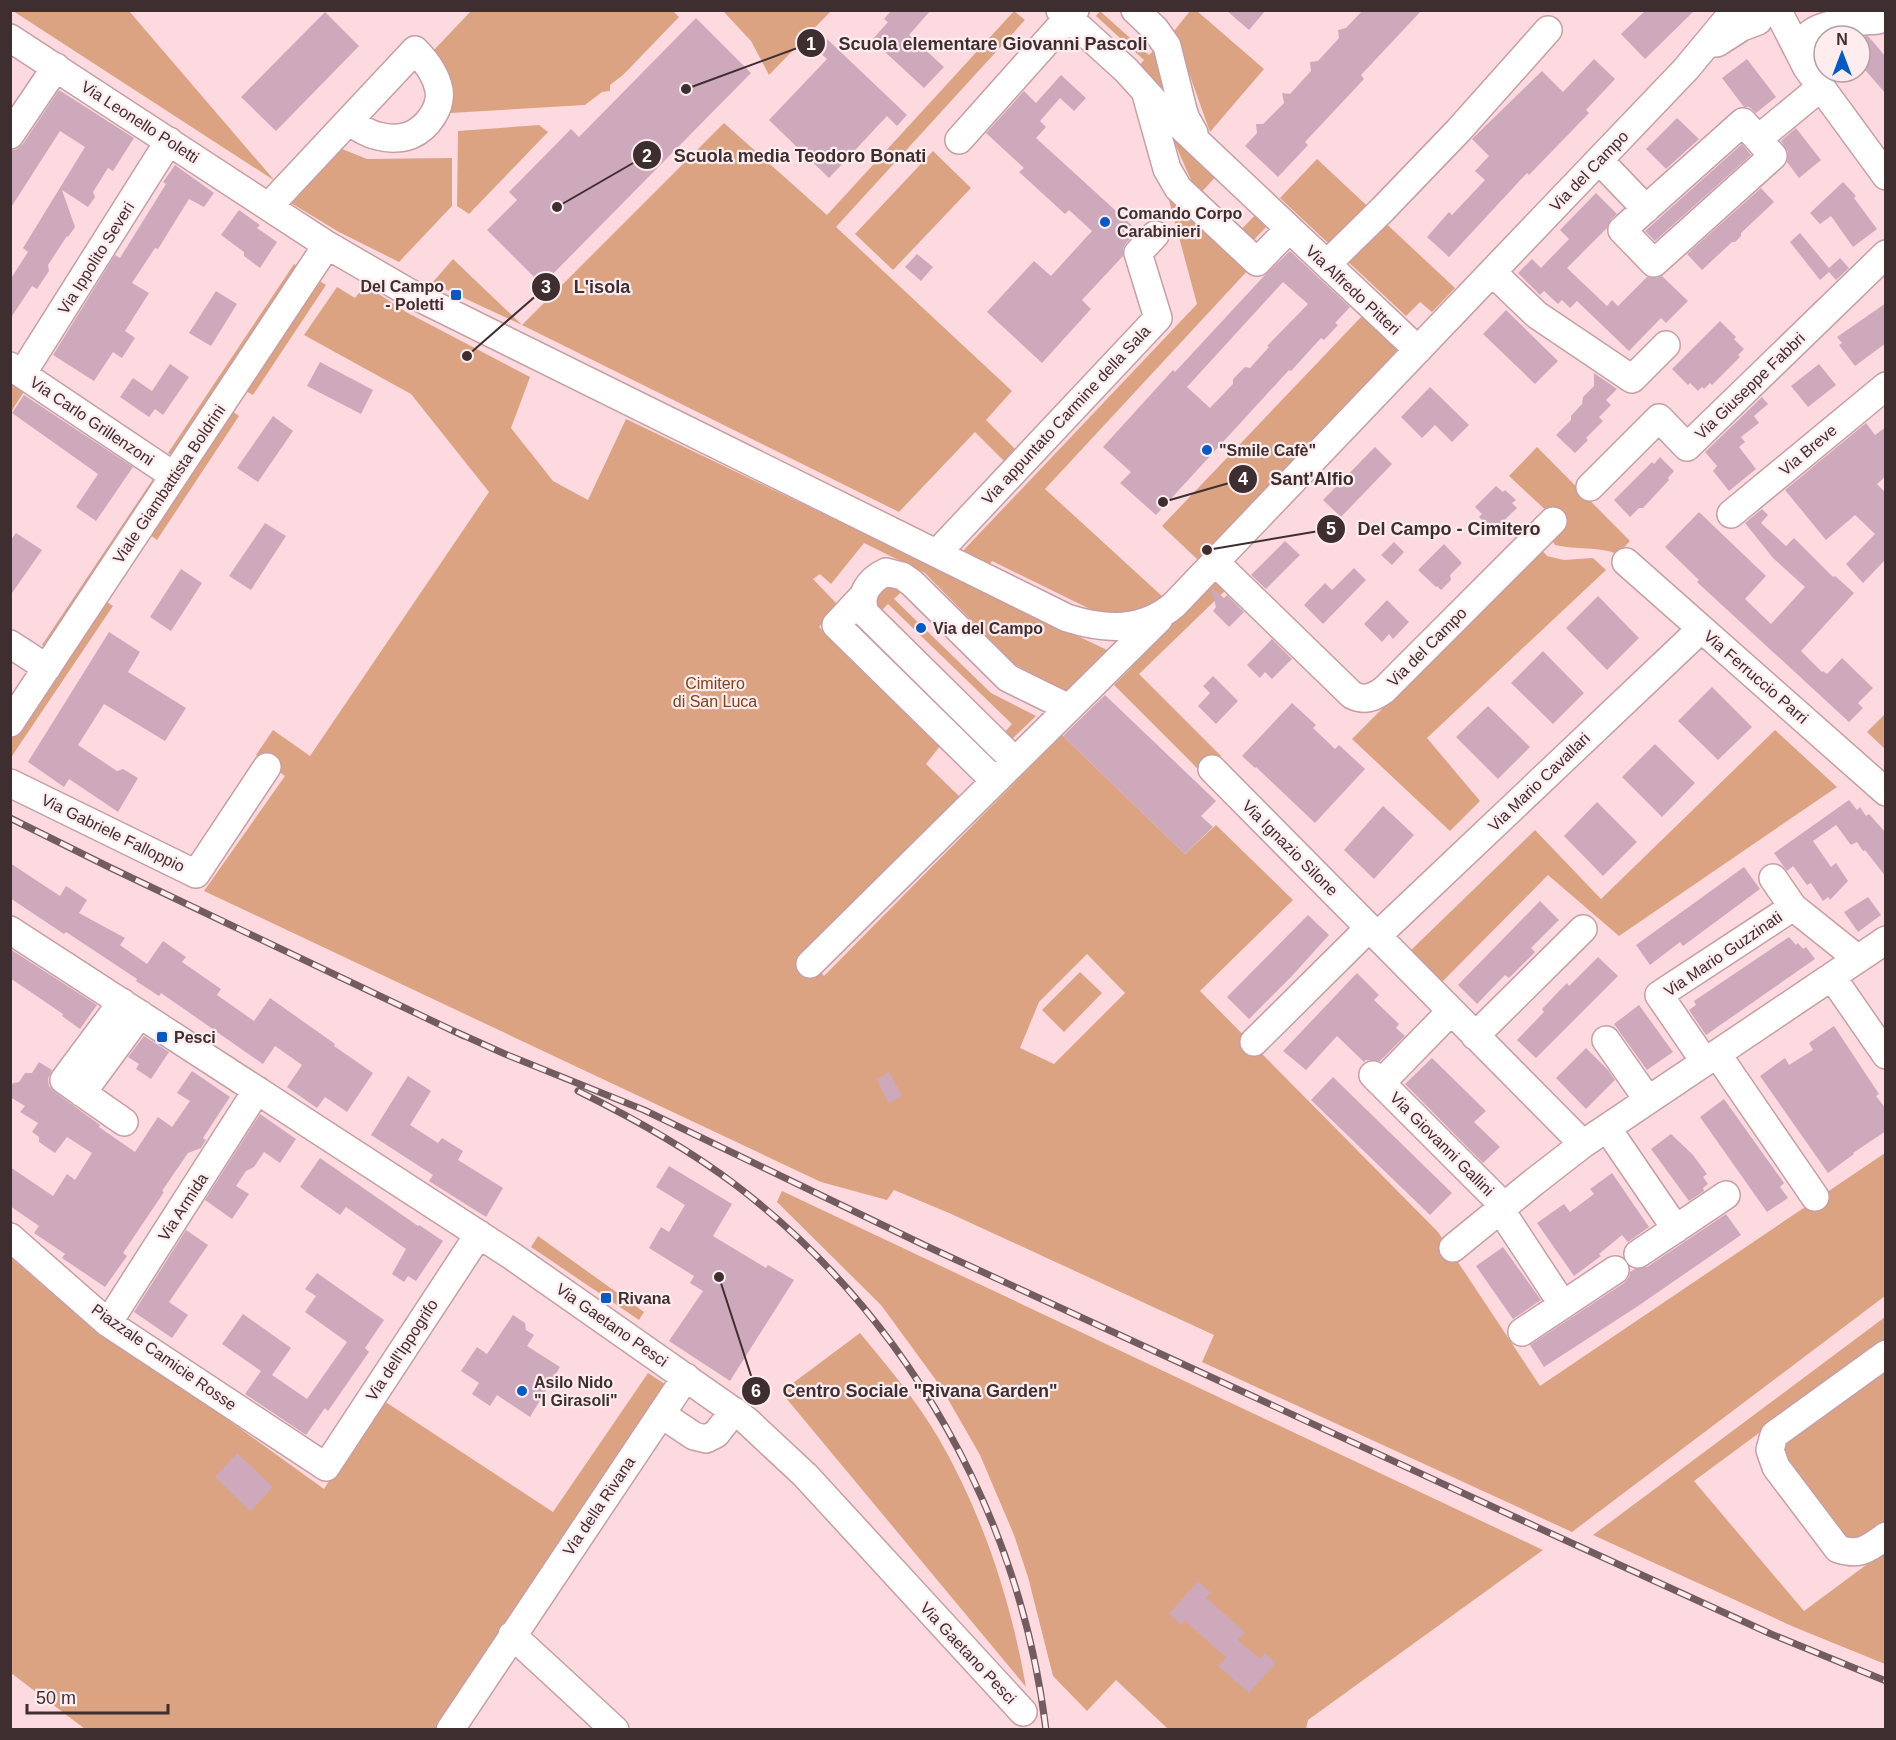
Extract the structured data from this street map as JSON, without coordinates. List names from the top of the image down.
{
  "streets": {
    "street": [
      "Via Leonello Poletti",
      "Via del Campo",
      "Via Ippolito Severi",
      "Via Alfredo Pitteri",
      "Via Giuseppe Fabbri",
      "Via appuntato Carmine della Sala",
      "Via Carlo Grillenzoni",
      "Via Breve",
      "Viale Giambattista Boldrini",
      "Via Ferruccio Parri",
      "Via Mario Cavallari",
      "Via Gabriele Falloppio",
      "Via Ignazio Silone",
      "Via Mario Guzzinati",
      "Via Giovanni Gallini",
      "Via Armida",
      "Via Gaetano Pesci",
      "Via dell'Ippogrifo",
      "Piazzale Camicie Rosse",
      "Via della Rivana"
    ]
  },
  "crossings": [
    ["Via Leonello Poletti", "Via del Campo"],
    ["Via Leonello Poletti", "Via Ippolito Severi"],
    ["Via Leonello Poletti", "Viale Giambattista Boldrini"],
    ["Via del Campo", "Via Alfredo Pitteri"],
    ["Via del Campo", "Via appuntato Carmine della Sala"],
    ["Via del Campo", "Viale Giambattista Boldrini"],
    ["Via Ippolito Severi", "Via Carlo Grillenzoni"],
    ["Via Carlo Grillenzoni", "Viale Giambattista Boldrini"],
    ["Via Ferruccio Parri", "Via Mario Cavallari"],
    ["Via Mario Cavallari", "Via Ignazio Silone"],
    ["Via Ignazio Silone", "Via Giovanni Gallini"],
    ["Via Armida", "Via Gaetano Pesci"],
    ["Via Armida", "Piazzale Camicie Rosse"],
    ["Via Gaetano Pesci", "Via dell'Ippogrifo"],
    ["Via Gaetano Pesci", "Via della Rivana"],
    ["Via dell'Ippogrifo", "Piazzale Camicie Rosse"]
  ],
  "parks": ["Cimitero di San Luca"],
  "places": {
    "other": [
      "Scuola elementare Giovanni Pascoli",
      "Scuola media Teodoro Bonati",
      "Comando Corpo Carabinieri",
      "L'isola",
      "\"Smile Cafè\"",
      "Sant'Alfio",
      "Del Campo - Cimitero",
      "Via del Campo",
      "Centro Sociale \"Rivana Garden\"",
      "Asilo Nido \"I Girasoli\""
    ],
    "transit": ["Del Campo - Poletti", "Pesci", "Rivana"]
  },
  "scale_bar": "50 m",
  "north": "top"
}
